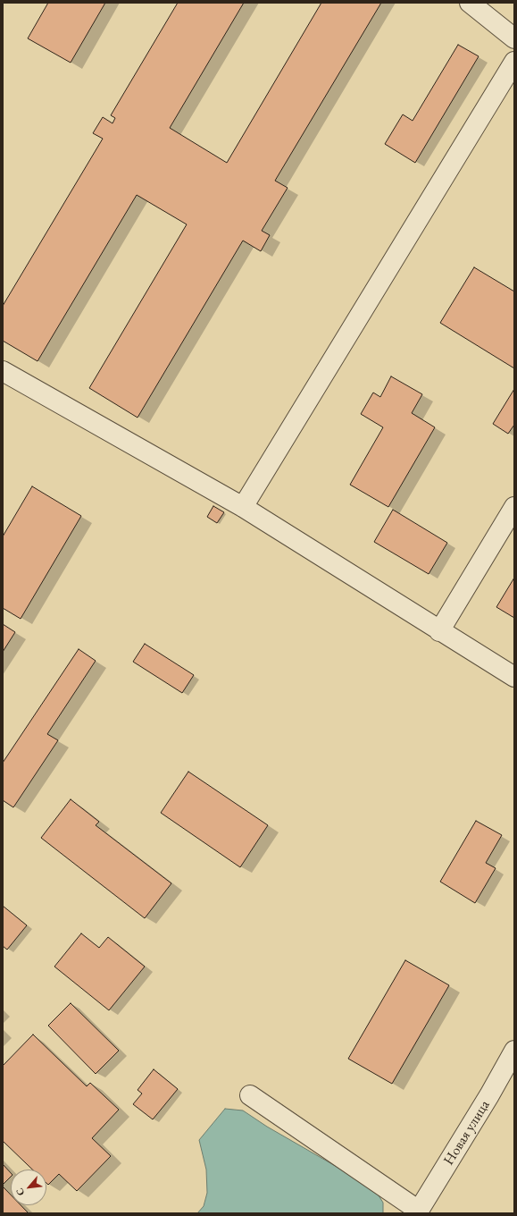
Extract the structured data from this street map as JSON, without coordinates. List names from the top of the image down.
{
  "streets": {
    "street": ["Новая улица"]
  },
  "north": "bottom left"
}
